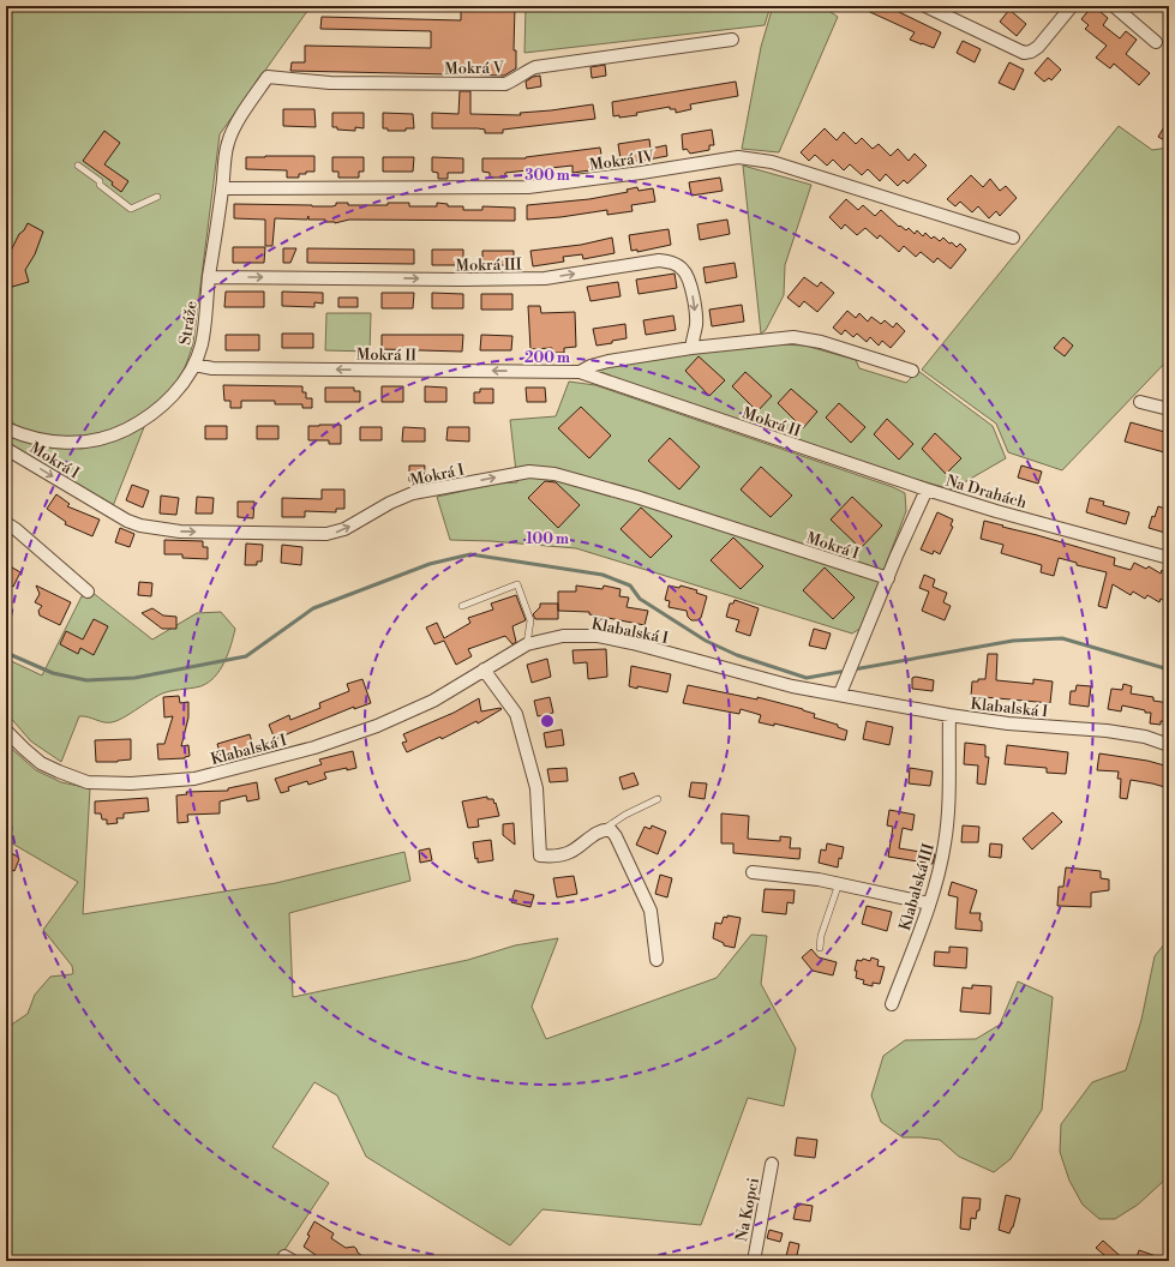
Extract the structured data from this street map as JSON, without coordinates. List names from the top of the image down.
{
  "streets": {
    "street": [
      "Mokrá V",
      "Mokrá IV",
      "Mokrá III",
      "Stráže",
      "Mokrá II",
      "Mokrá I",
      "Na Drahách",
      "Klabalská I",
      "Klabalská III",
      "Na Kopci"
    ]
  },
  "crossings": [
    ["Mokrá V", "Stráže"],
    ["Mokrá IV", "Stráže"],
    ["Mokrá III", "Stráže"],
    ["Mokrá III", "Mokrá II"],
    ["Stráže", "Mokrá II"],
    ["Mokrá II", "Na Drahách"],
    ["Mokrá I", "Na Drahách"],
    ["Na Drahách", "Klabalská I"],
    ["Klabalská I", "Klabalská III"]
  ],
  "one_way": ["Mokrá III", "Mokrá II", "Mokrá I"],
  "rings": ["300 m", "200 m", "100 m"]
}
